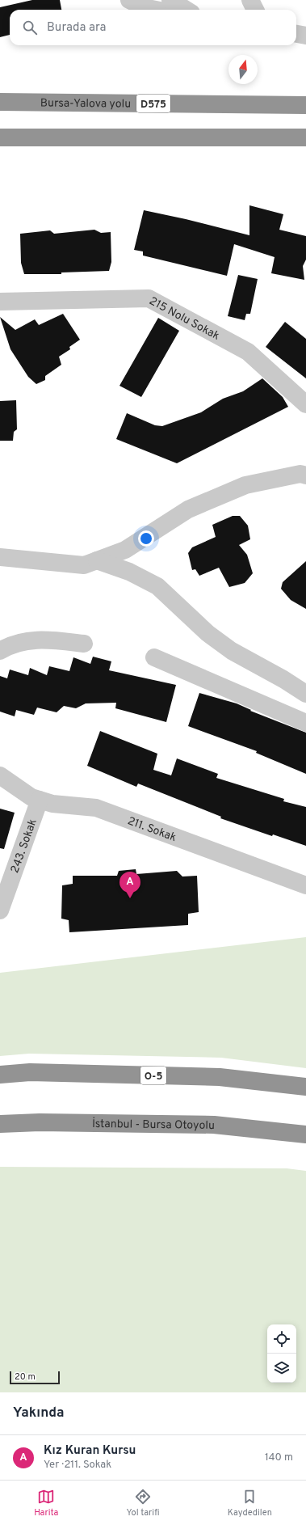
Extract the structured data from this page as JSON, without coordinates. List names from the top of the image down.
{
  "streets": {
    "highway": [
      "Bursa-Yalova yolu",
      "D575",
      "O-5",
      "İstanbul - Bursa Otoyolu"
    ],
    "street": ["215 Nolu Sokak", "211. Sokak", "243. Sokak"]
  },
  "crossings": [
    ["211. Sokak", "243. Sokak"]
  ],
  "scale_bar": "20 m",
  "north": "top",
  "page": {
    "search": "Burada ara",
    "pins": "A",
    "scale": "20 m",
    "heading": "Yakında",
    "list": [
      {
        "mark": "A",
        "name": "Kız Kuran Kursu",
        "note": "Yer · 211. Sokak",
        "value": "140 m"
      }
    ],
    "nav": ["Harita", "Yol tarifi", "Kaydedilen"]
  }
}
